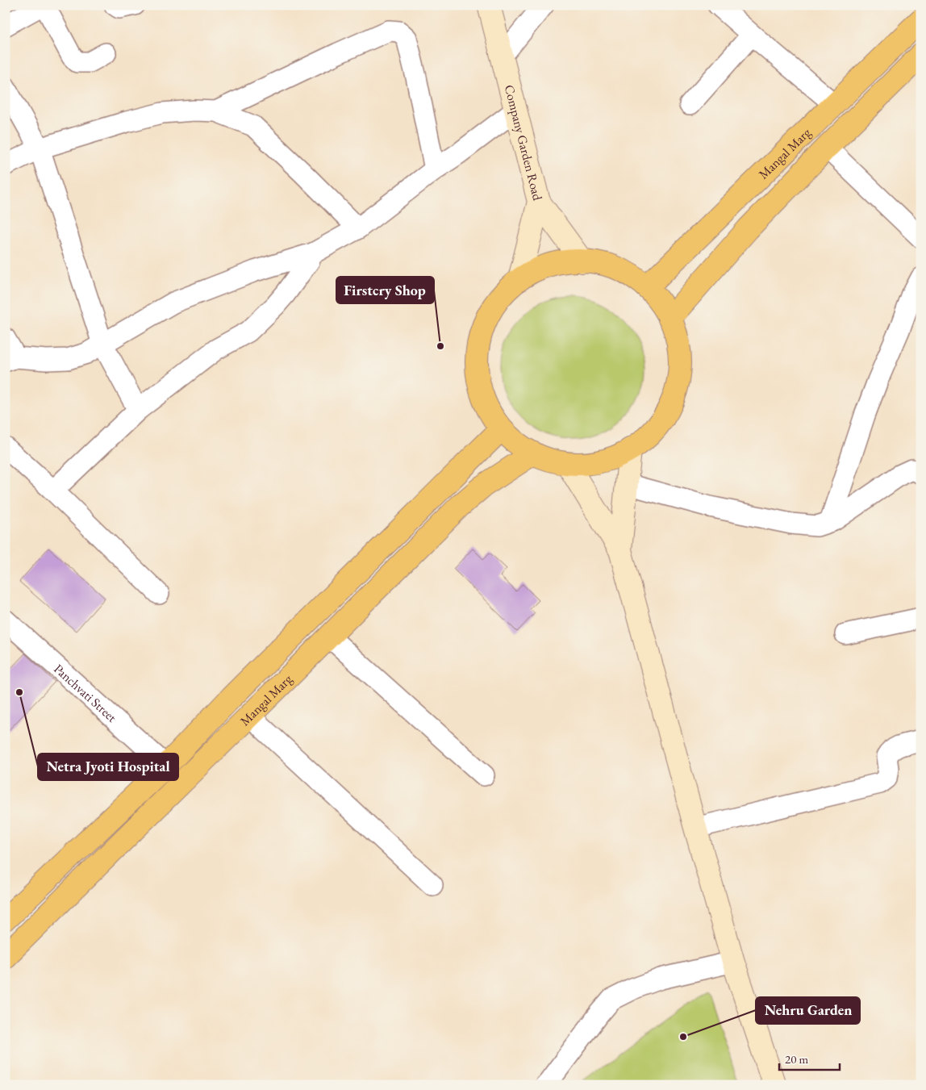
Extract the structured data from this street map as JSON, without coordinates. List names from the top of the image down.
{
  "streets": {
    "main road": ["Mangal Marg"],
    "street": ["Company Garden Road", "Panchvati Street"]
  },
  "crossings": [
    ["Mangal Marg", "Panchvati Street"]
  ],
  "places": ["Firstcry Shop", "Netra Jyoti Hospital", "Nehru Garden"],
  "scale_bar": "20 m"
}
